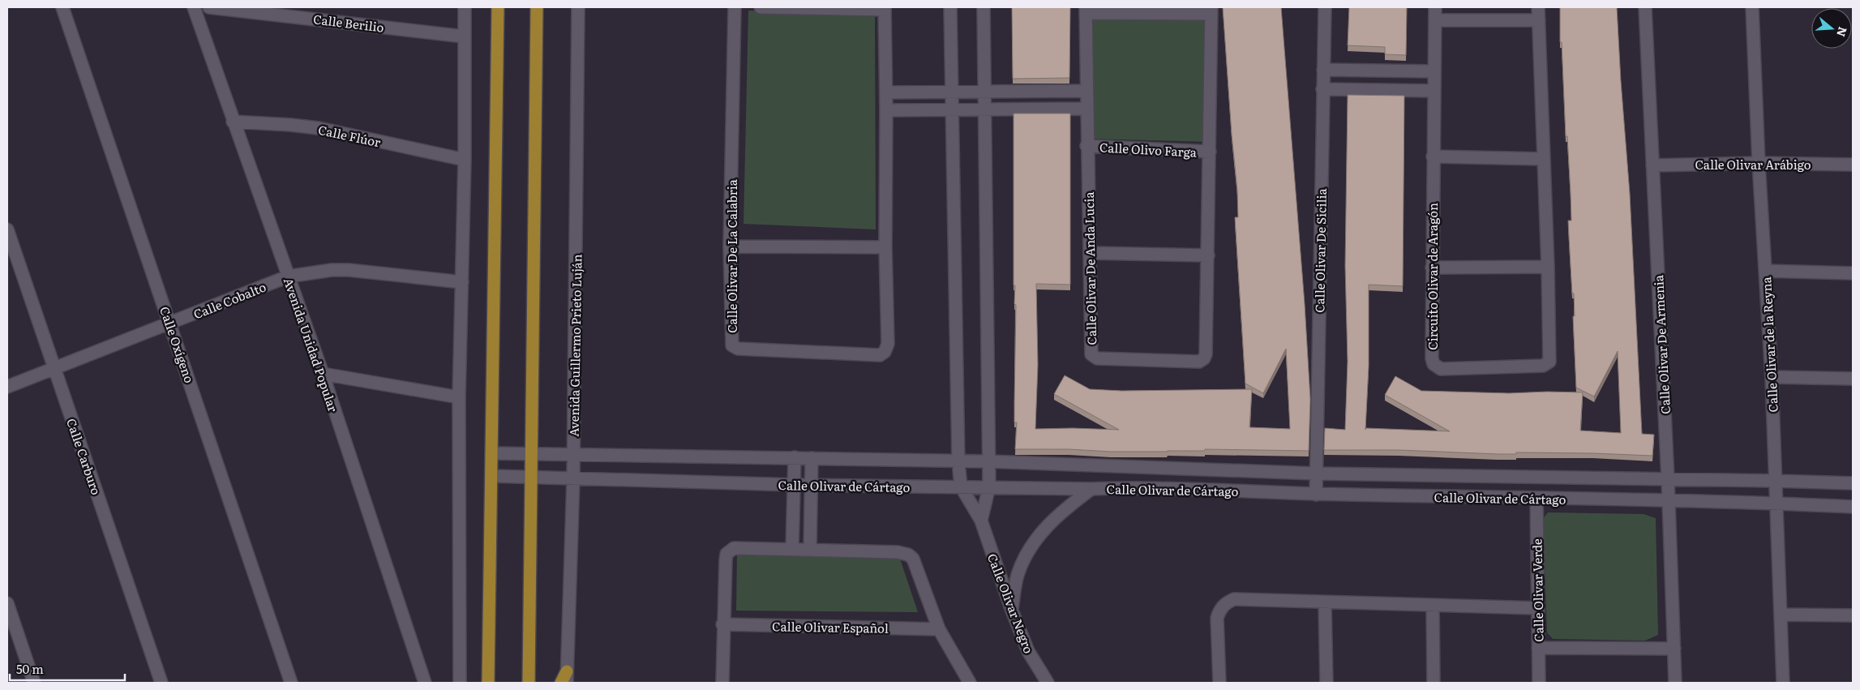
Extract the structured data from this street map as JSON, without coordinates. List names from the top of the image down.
{
  "streets": {
    "street": [
      "Calle Berilio",
      "Calle Flúor",
      "Calle Olivo Farga",
      "Calle Olivar Arábigo",
      "Calle Olivar De Sicilia",
      "Calle Olivar De La Calabria",
      "Calle Olivar De Anda Lucia",
      "Circuito Olivar de Aragón",
      "Calle Cobalto",
      "Calle Oxígeno",
      "Avenida Unidad Popular",
      "Calle Olivar De Armenia",
      "Calle Olivar de la Reyna",
      "Avenida Guillermo Prieto Luján",
      "Calle Carburo",
      "Calle Olivar de Cártago",
      "Calle Olivar Verde",
      "Calle Olivar Negro",
      "Calle Olivar Español"
    ]
  },
  "crossings": [
    ["Calle Flúor", "Avenida Unidad Popular"],
    ["Calle Olivo Farga", "Calle Olivar De Anda Lucia"],
    ["Calle Olivar Arábigo", "Calle Olivar De Armenia"],
    ["Calle Olivar Arábigo", "Calle Olivar de la Reyna"],
    ["Calle Olivar De Sicilia", "Calle Olivar de Cártago"],
    ["Calle Cobalto", "Calle Oxígeno"],
    ["Calle Cobalto", "Avenida Unidad Popular"],
    ["Calle Cobalto", "Calle Carburo"],
    ["Calle Olivar De Armenia", "Calle Olivar de Cártago"],
    ["Calle Olivar de la Reyna", "Calle Olivar de Cártago"],
    ["Avenida Guillermo Prieto Luján", "Calle Olivar de Cártago"],
    ["Calle Olivar de Cártago", "Calle Olivar Verde"],
    ["Calle Olivar de Cártago", "Calle Olivar Negro"]
  ],
  "scale_bar": "50 m",
  "north": "right"
}
